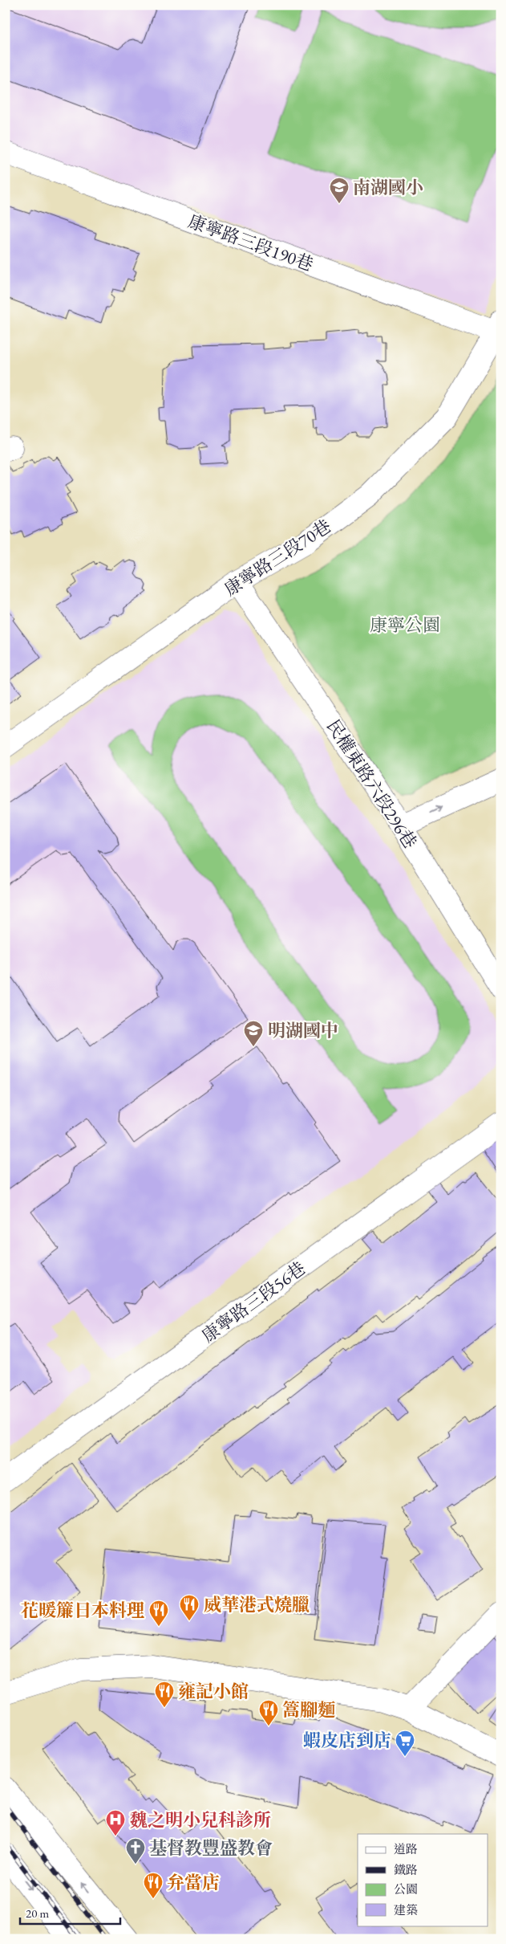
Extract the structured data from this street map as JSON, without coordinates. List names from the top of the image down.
{
  "streets": {
    "street": [
      "康寧路三段190巷",
      "康寧路三段70巷",
      "民權東路六段296巷",
      "康寧路三段56巷"
    ]
  },
  "crossings": [
    ["康寧路三段190巷", "康寧路三段70巷"],
    ["康寧路三段70巷", "民權東路六段296巷"]
  ],
  "parks": ["康寧公園"],
  "places": {
    "school or university": ["南湖國小", "明湖國中"],
    "restaurant": [
      "威華港式燒臘",
      "花暖簾日本料理",
      "雍記小館",
      "篙腳麵",
      "弁當店"
    ],
    "supermarket": ["蝦皮店到店"],
    "hospital": ["魏之明小兒科診所"],
    "church": ["基督教豐盛教會"]
  },
  "legend": [
    "道路",
    "鐵路",
    "公園",
    "建築"
  ],
  "scale_bar": "20 m"
}
